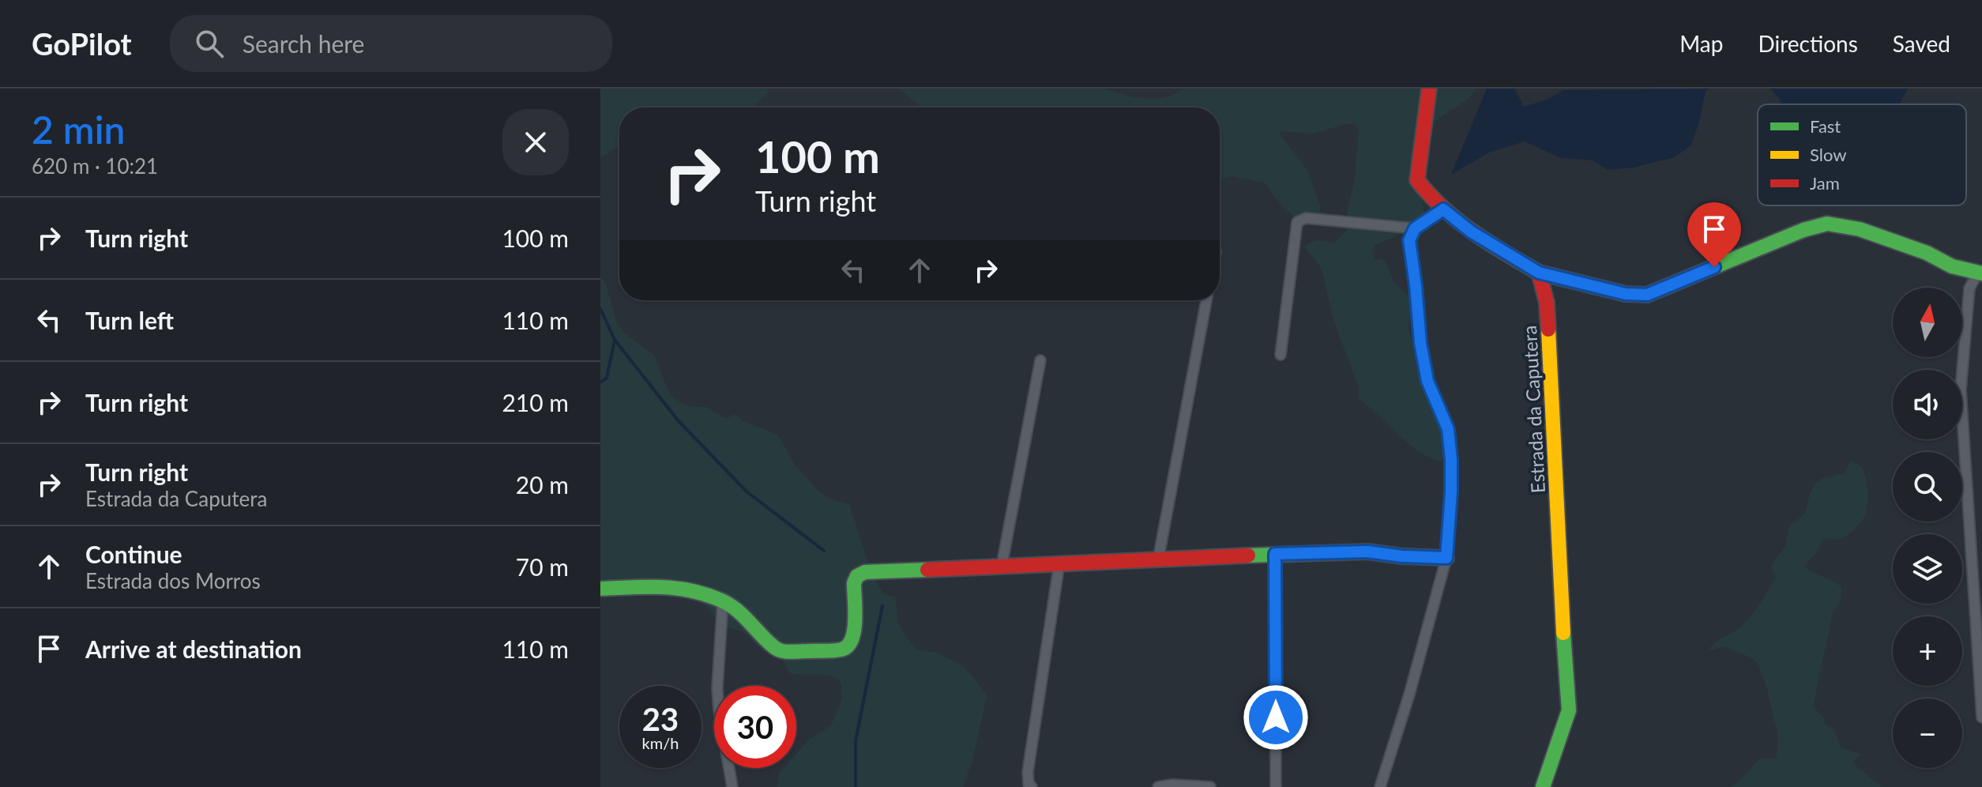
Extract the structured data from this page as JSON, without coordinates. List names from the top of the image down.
{
  "streets": {
    "street": ["Estrada da Caputera"]
  },
  "legend": ["Fast", "Slow", "Jam"],
  "north": "top",
  "page": {
    "header": "GoPilot",
    "search": "Search here",
    "nav": ["Map", "Directions", "Saved"],
    "heading": ["2 min", "620 m · 10:21"],
    "turn": ["100 m", "Turn right"],
    "list": [
      {
        "name": "Turn right",
        "value": "100 m"
      },
      {
        "name": "Turn left",
        "value": "110 m"
      },
      {
        "name": "Turn right",
        "value": "210 m"
      },
      {
        "name": "Turn right",
        "note": "Estrada da Caputera",
        "value": "20 m"
      },
      {
        "name": "Continue",
        "note": "Estrada dos Morros",
        "value": "70 m"
      },
      {
        "name": "Arrive at destination",
        "value": "110 m"
      }
    ],
    "map_buttons": ["+", "−"],
    "speed": "23 km/h",
    "limit": "30"
  }
}
